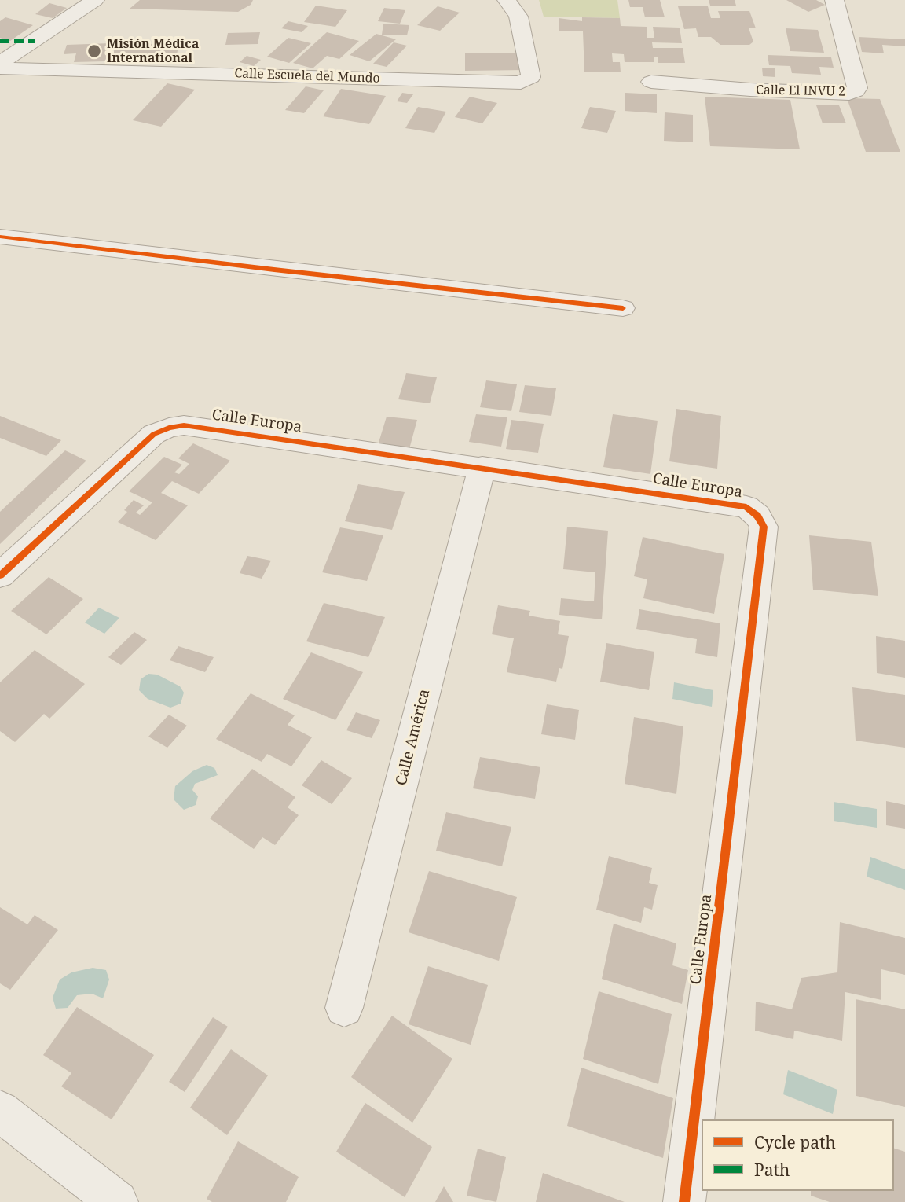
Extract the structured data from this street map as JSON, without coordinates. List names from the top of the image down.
{
  "streets": {
    "street": [
      "Calle Escuela del Mundo",
      "Calle El INVU 2",
      "Calle Europa",
      "Calle América"
    ]
  },
  "crossings": [
    ["Calle Europa", "Calle América"]
  ],
  "places": ["Misión Médica International"],
  "legend": ["Cycle path", "Path"]
}
